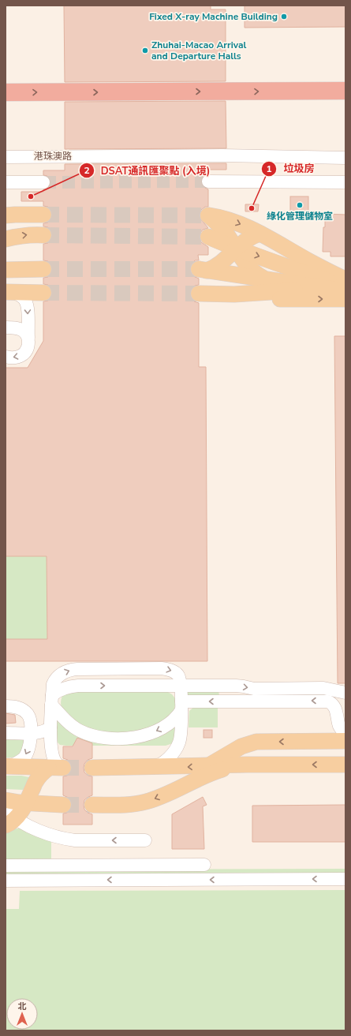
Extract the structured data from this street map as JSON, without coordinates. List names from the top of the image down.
{
  "streets": {
    "street": ["港珠澳路"]
  },
  "places": [
    "Fixed X-ray Machine Building",
    "Zhuhai-Macao Arrival and Departure Halls",
    "DSAT通訊匯聚點 (入境)",
    "綠化管理儲物室",
    "垃圾房"
  ],
  "north": "top"
}
